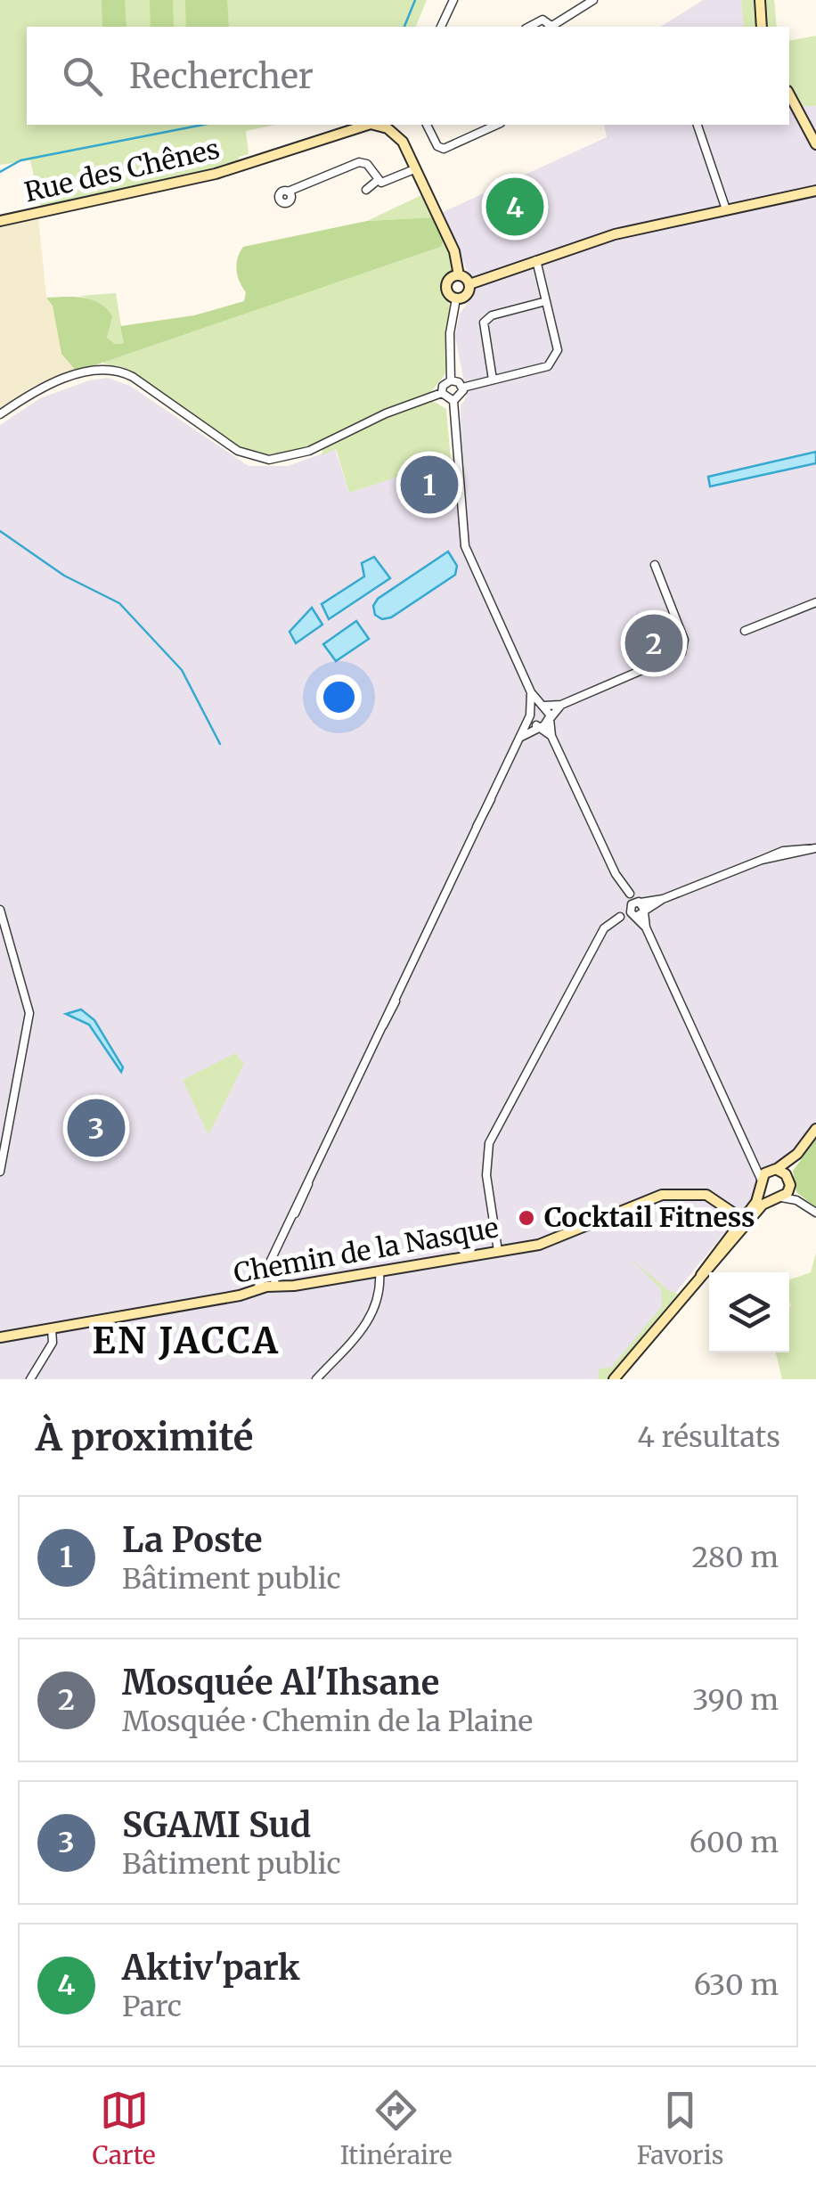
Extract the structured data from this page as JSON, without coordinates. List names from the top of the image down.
{
  "streets": {
    "street": ["Rue des Chênes", "Chemin de la Nasque"]
  },
  "districts": ["EN JACCA"],
  "places": ["Cocktail Fitness"],
  "page": {
    "search": "Rechercher",
    "pins": [
      "4",
      "1",
      "2",
      "3"
    ],
    "heading": ["À proximité", "4 résultats"],
    "list": [
      {
        "mark": "1",
        "name": "La Poste",
        "note": "Bâtiment public",
        "value": "280 m"
      },
      {
        "mark": "2",
        "name": "Mosquée Al'Ihsane",
        "note": "Mosquée · Chemin de la Plaine",
        "value": "390 m"
      },
      {
        "mark": "3",
        "name": "SGAMI Sud",
        "note": "Bâtiment public",
        "value": "600 m"
      },
      {
        "mark": "4",
        "name": "Aktiv'park",
        "note": "Parc",
        "value": "630 m"
      }
    ],
    "nav": ["Carte", "Itinéraire", "Favoris"]
  }
}
